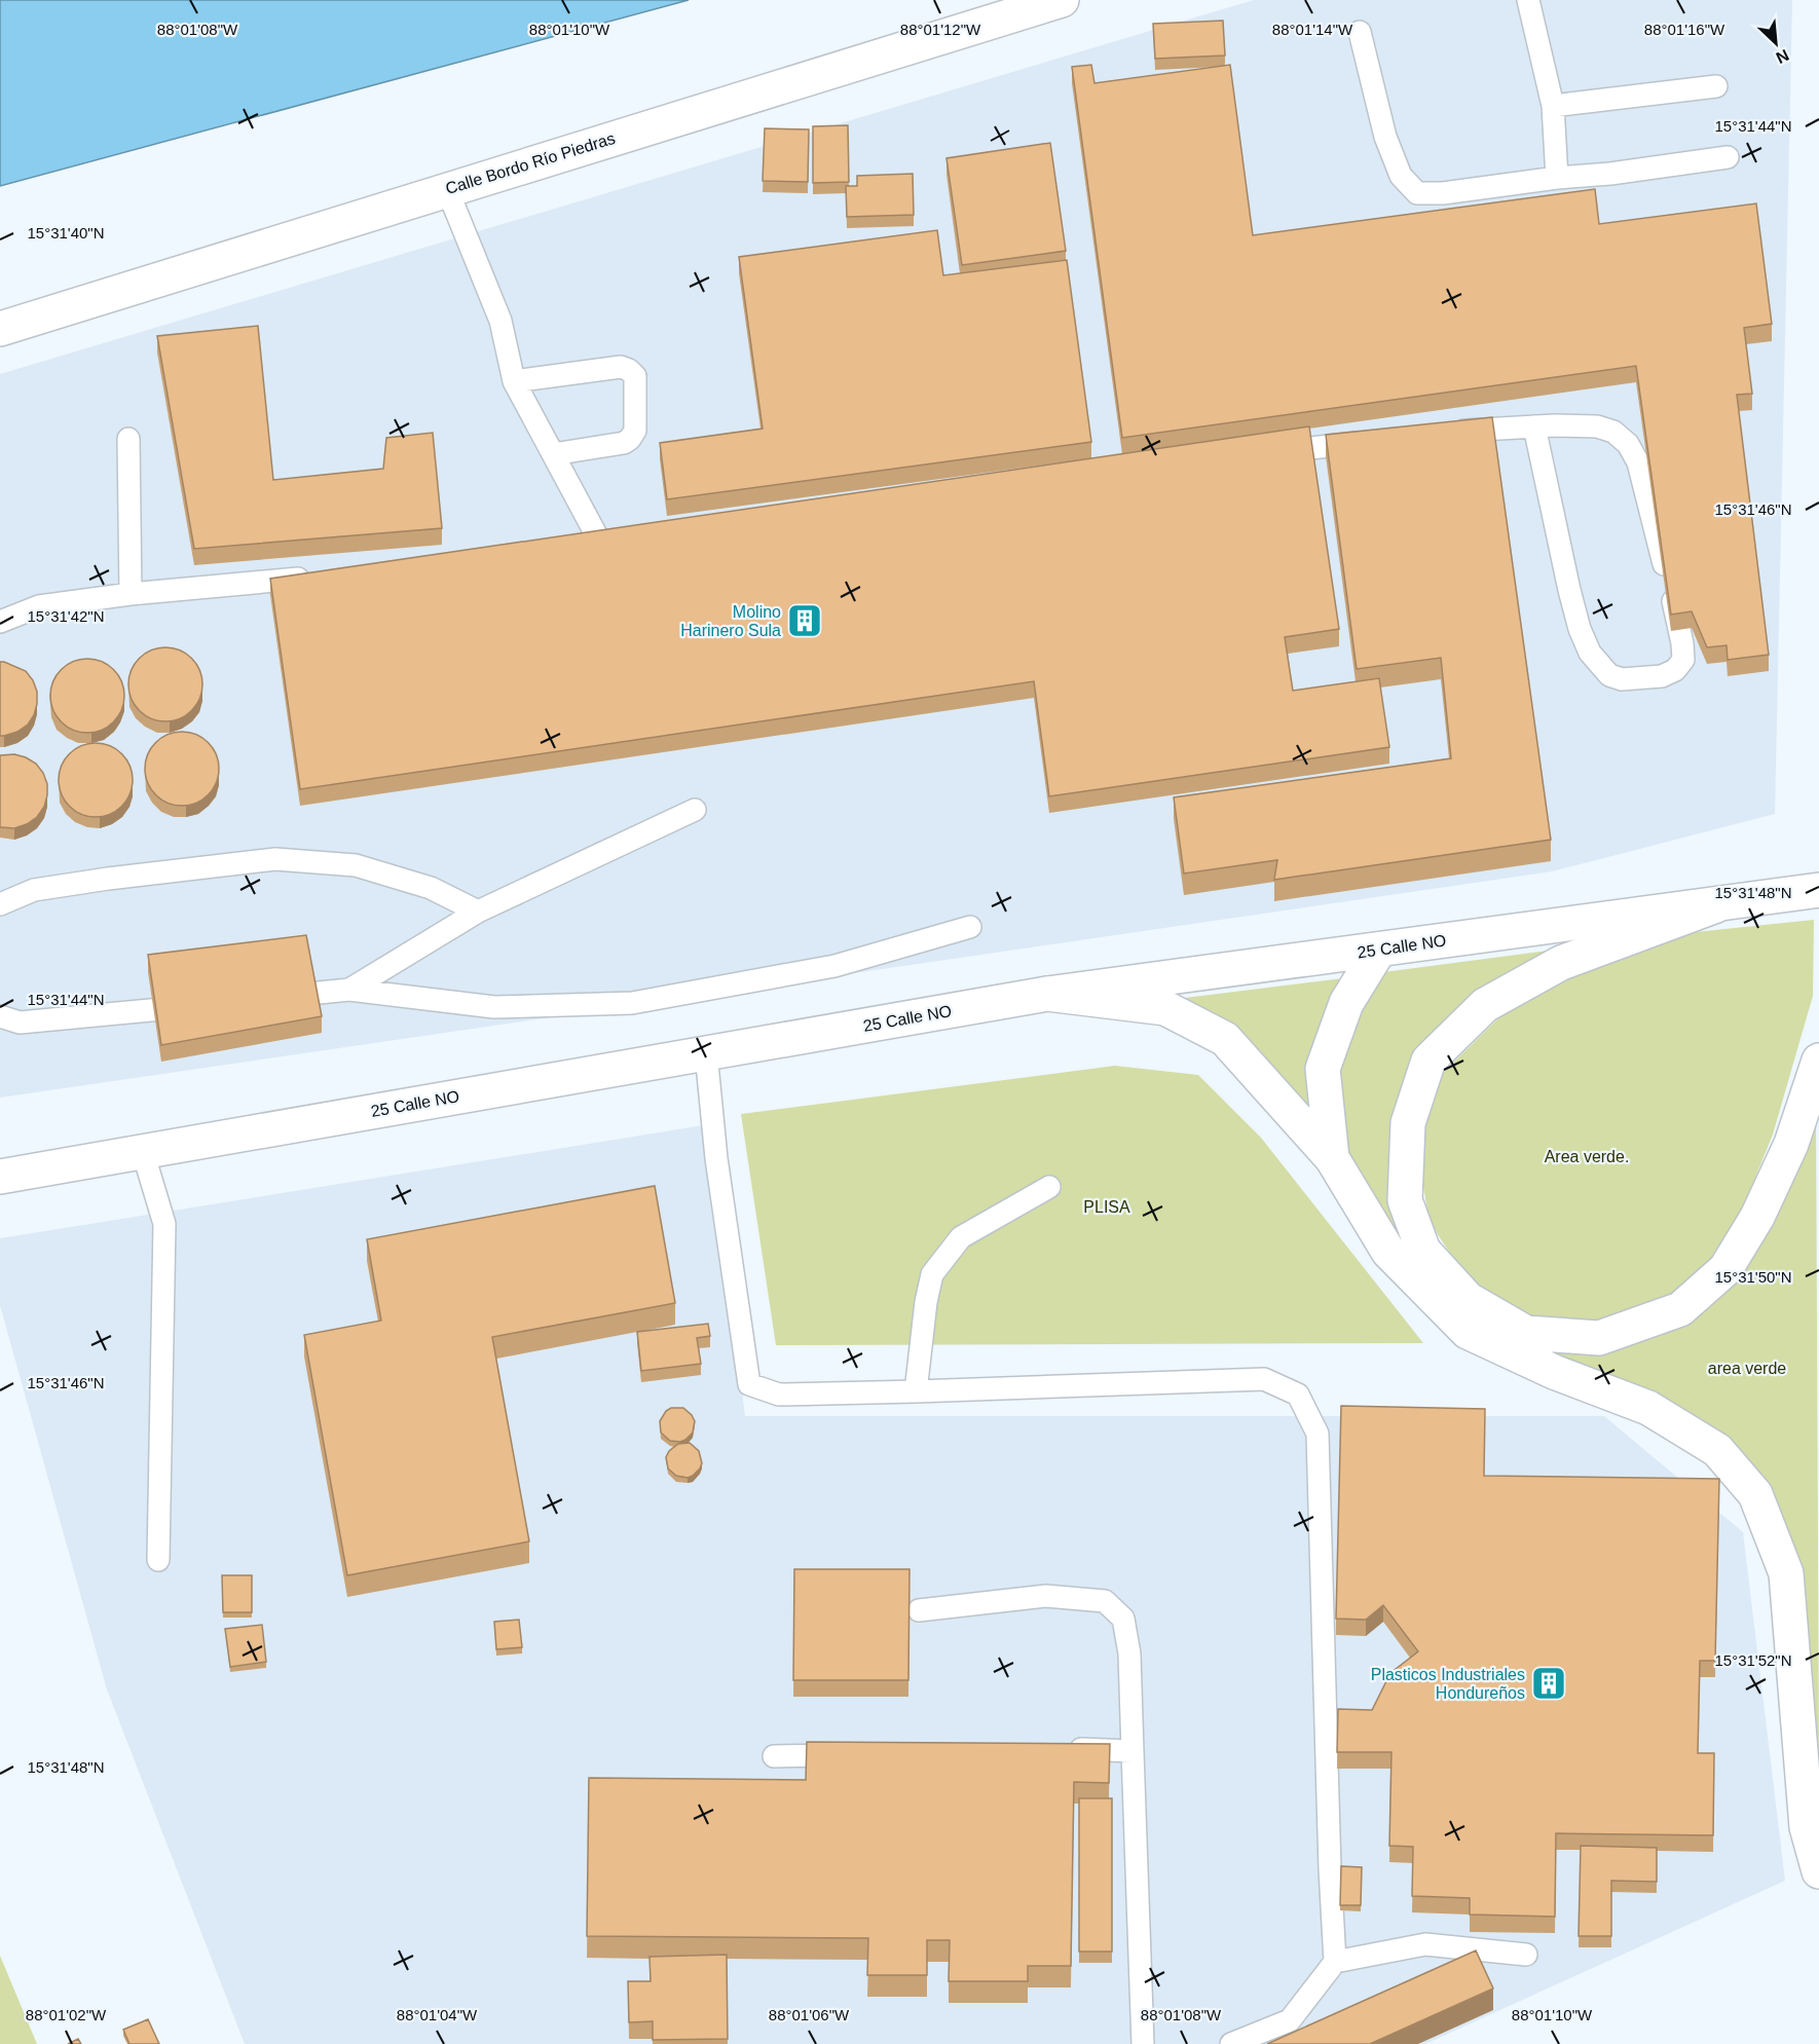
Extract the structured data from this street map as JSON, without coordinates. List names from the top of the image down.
{
  "streets": {
    "main road": ["Calle Bordo Río Piedras", "25 Calle NO"]
  },
  "parks": ["Area verde.", "PLISA", "area verde"],
  "places": {
    "building": ["Molino Harinero Sula", "Plasticos Industriales Hondureños"]
  },
  "north": "bottom right",
  "coordinates": [
    "88°01'08\"W",
    "88°01'12\"W",
    "88°01'14\"W",
    "88°01'10\"W",
    "88°01'16\"W",
    "15°31'44\"N",
    "15°31'40\"N",
    "15°31'46\"N",
    "15°31'42\"N",
    "15°31'48\"N",
    "15°31'50\"N",
    "15°31'52\"N",
    "88°01'02\"W",
    "88°01'04\"W",
    "88°01'06\"W"
  ]
}
